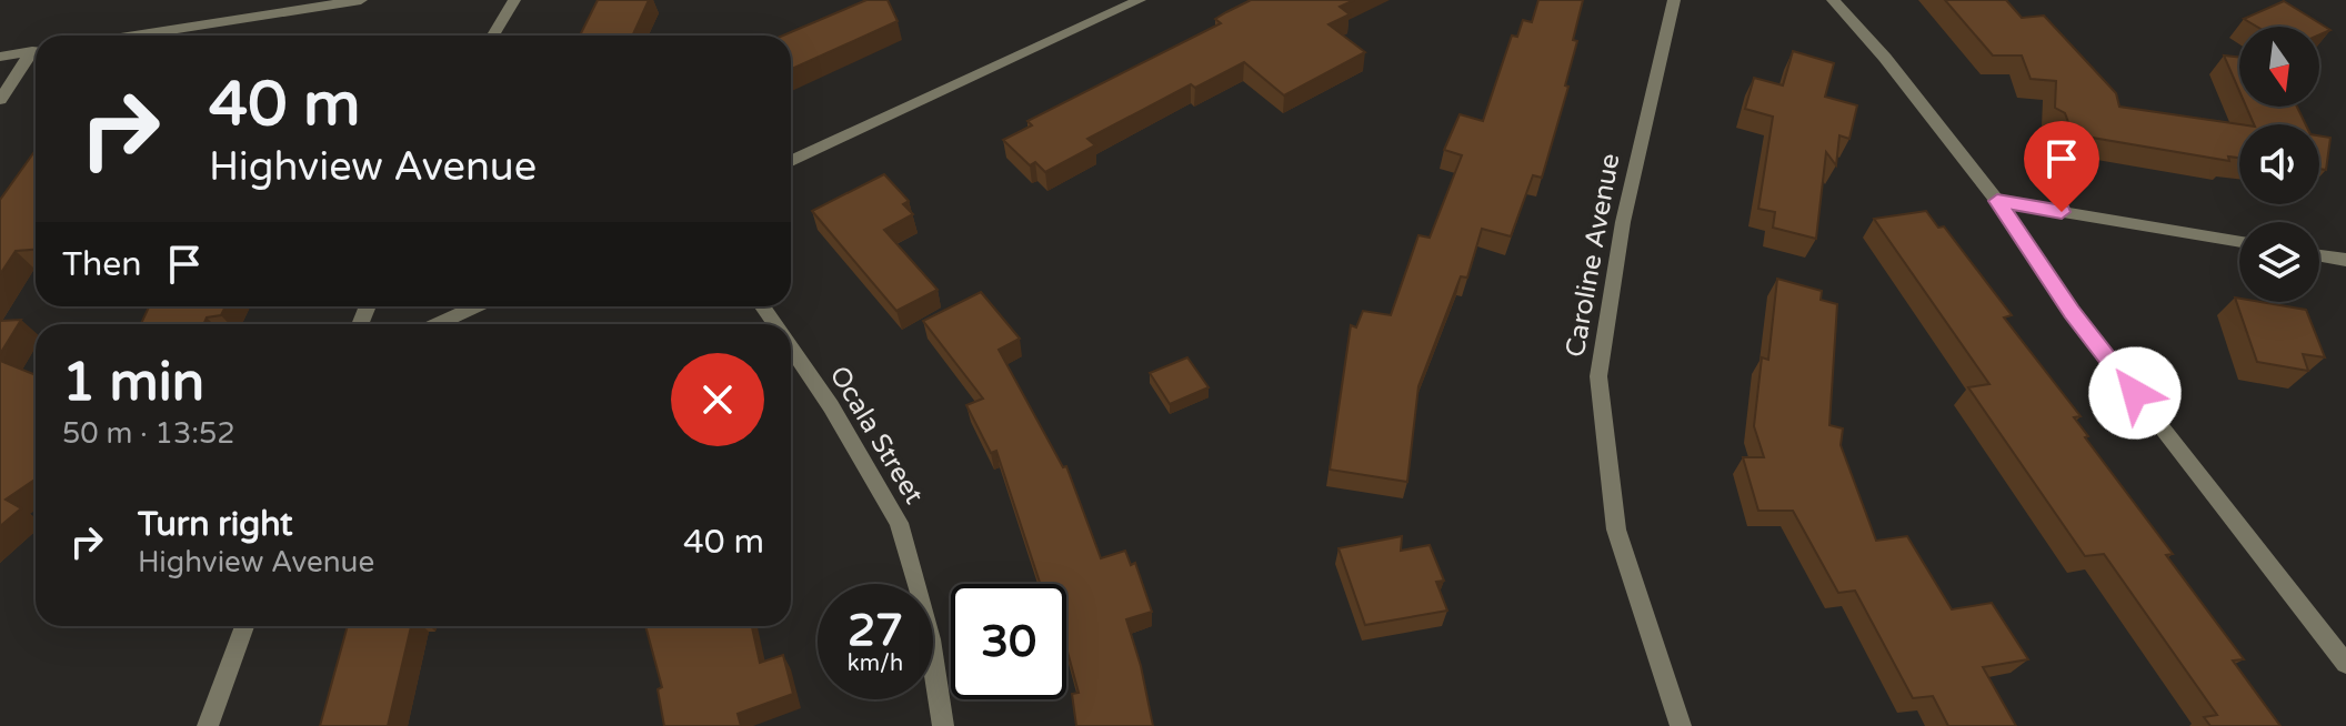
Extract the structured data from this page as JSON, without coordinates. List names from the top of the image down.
{
  "streets": {
    "street": ["Caroline Avenue", "Ocala Street"]
  },
  "north": "bottom",
  "page": {
    "turn": ["40 m", "Highview Avenue"],
    "then": "Then",
    "heading": ["1 min", "50 m · 13:52"],
    "list": [
      {
        "name": "Turn right",
        "note": "Highview Avenue",
        "value": "40 m"
      }
    ],
    "speed": "27 km/h",
    "limit": "30"
  }
}
